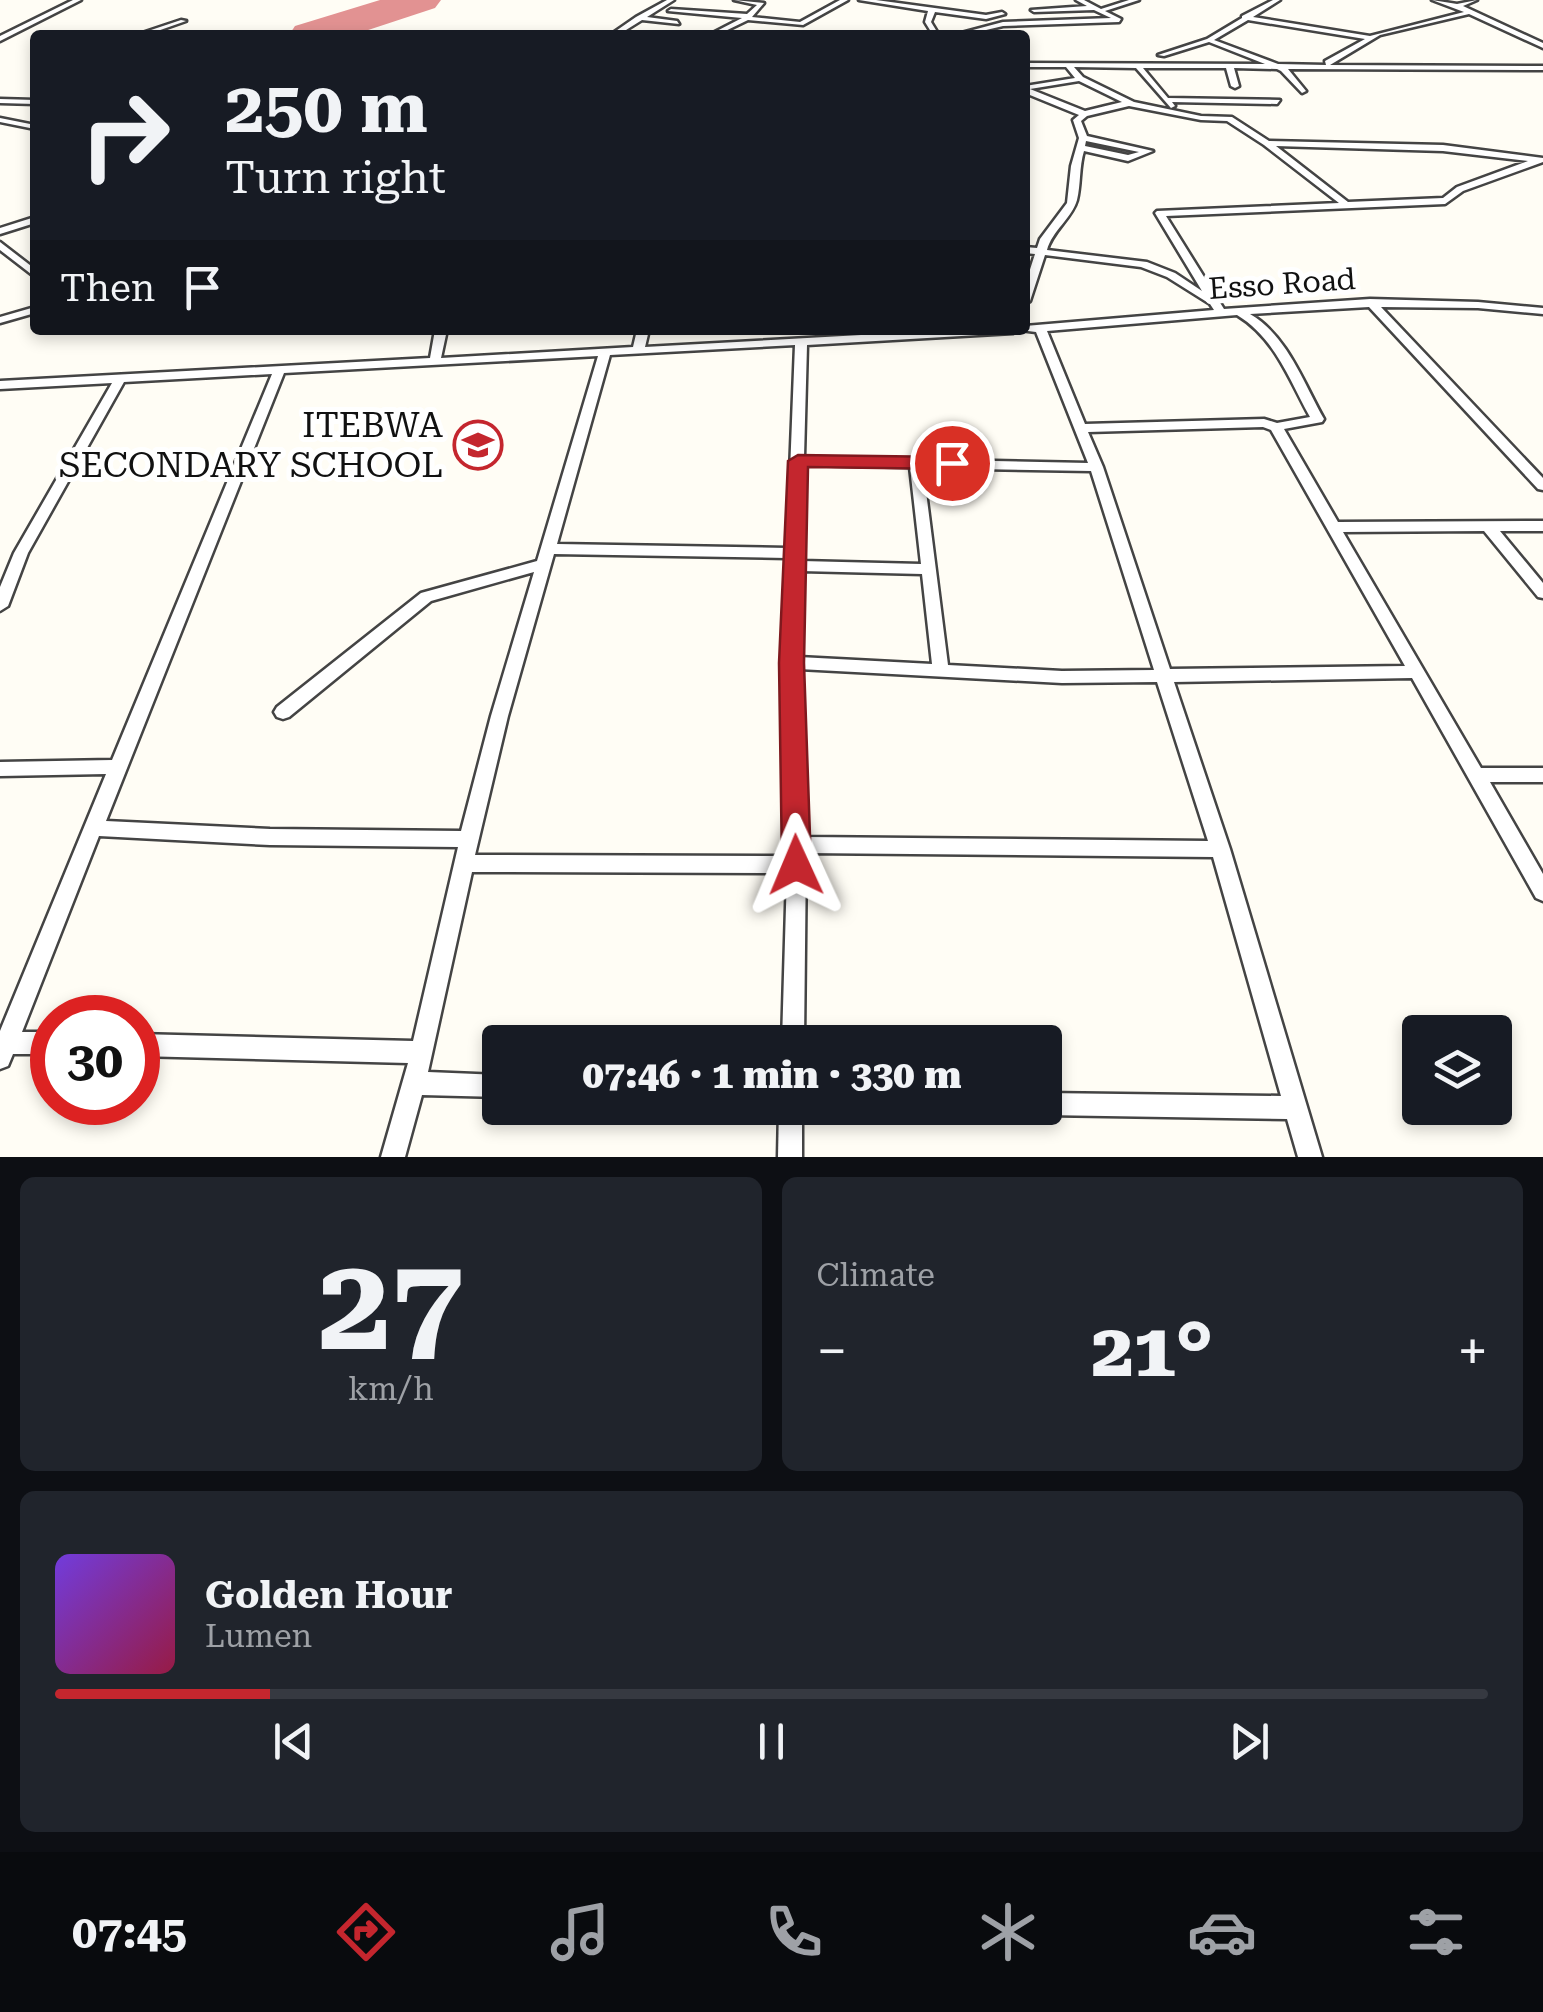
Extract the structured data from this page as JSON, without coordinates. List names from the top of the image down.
{
  "streets": {
    "street": ["Esso Road"]
  },
  "places": {
    "school or university": ["ITEBWA SECONDARY SCHOOL"]
  },
  "page": {
    "turn": ["250 m", "Turn right"],
    "then": "Then",
    "limit": "30",
    "trip": "07:46 · 1 min · 330 m",
    "tile": [
      ["27", "km/h"],
      "Climate"
    ],
    "heat": ["−", "21°", "+"],
    "song": ["Golden Hour", "Lumen"],
    "tabs": "07:45"
  }
}
